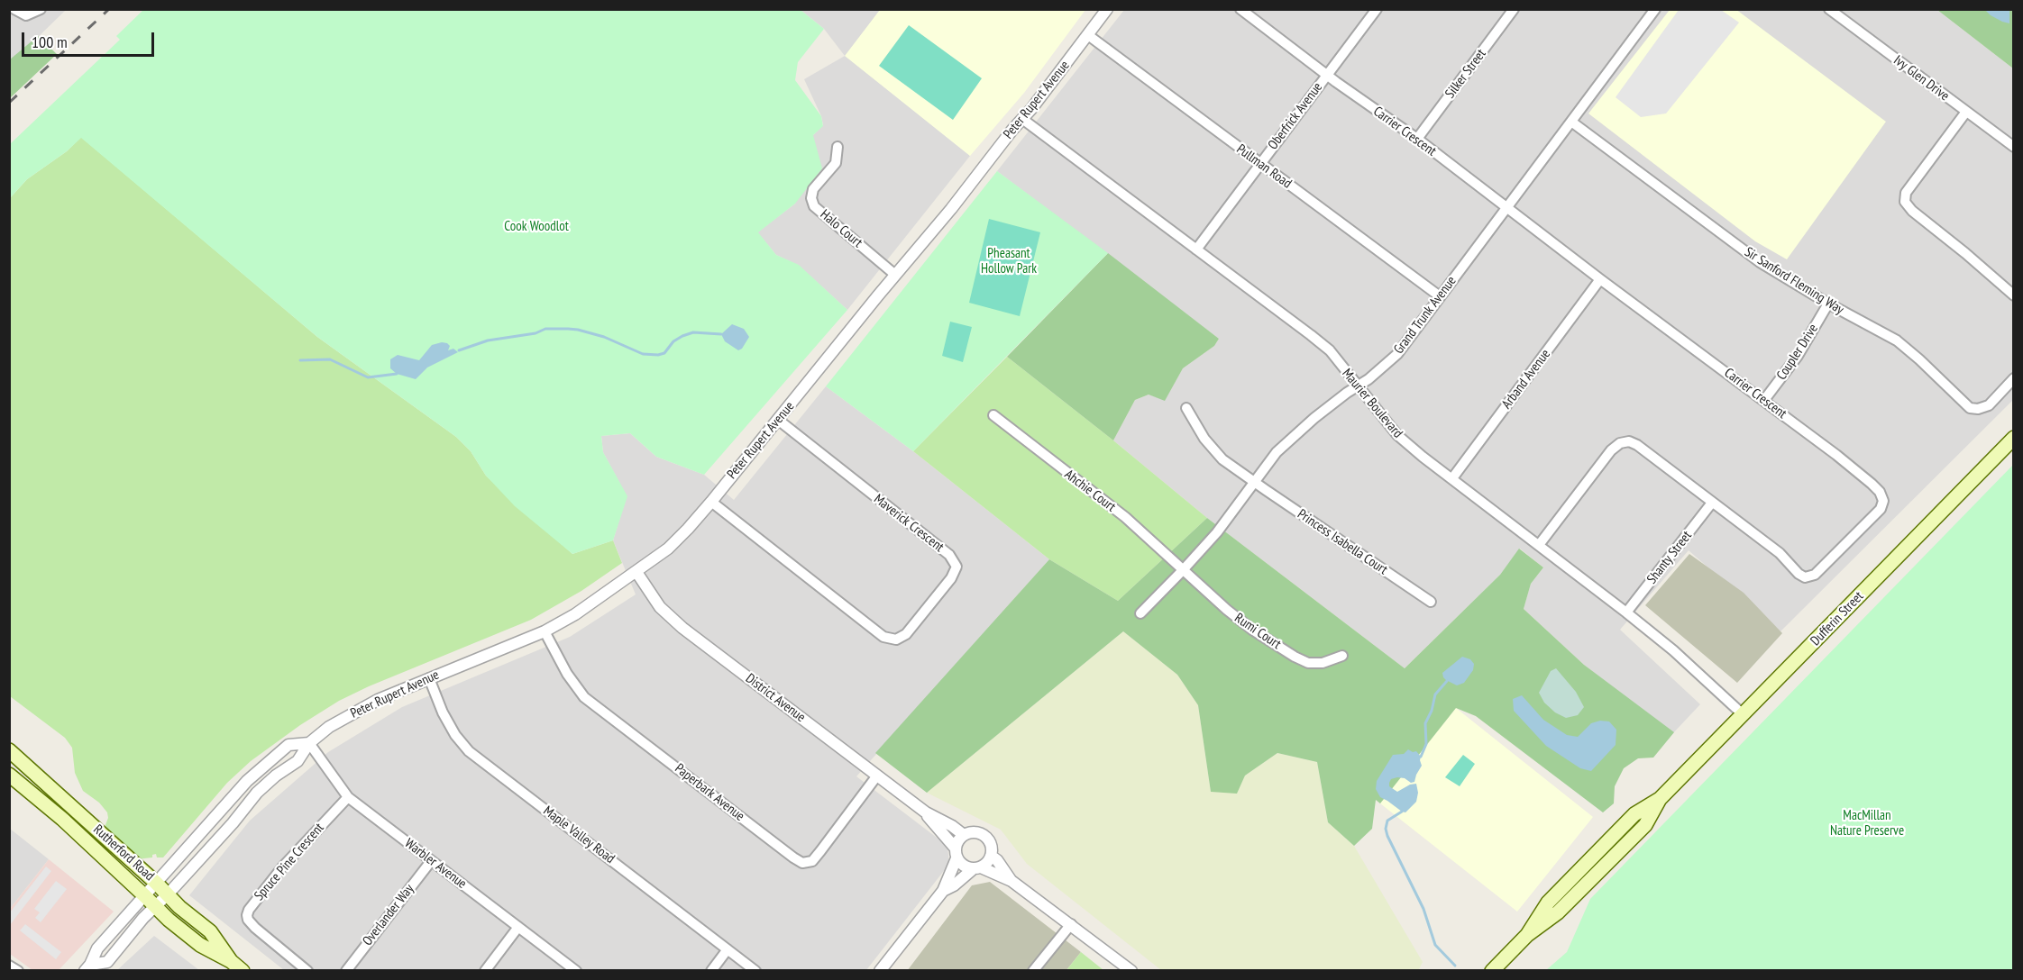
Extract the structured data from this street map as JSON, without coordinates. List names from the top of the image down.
{
  "streets": {
    "main road": ["Dufferin Street", "Rutherford Road"],
    "street": [
      "Silker Street",
      "Ivy Glen Drive",
      "Peter Rupert Avenue",
      "Oberfrick Avenue",
      "Carrier Crescent",
      "Pullman Road",
      "Halo Court",
      "Sir Sanford Fleming Way",
      "Grand Trunk Avenue",
      "Coupler Drive",
      "Arband Avenue",
      "Maurier Boulevard",
      "Ahchie Court",
      "Maverick Crescent",
      "Princess Isabella Court",
      "Shanty Street",
      "Rumi Court",
      "District Avenue",
      "Paperbark Avenue",
      "Maple Valley Road",
      "Spruce Pine Crescent",
      "Warbler Avenue",
      "Overlander Way"
    ]
  },
  "crossings": [
    ["Silker Street", "Carrier Crescent"],
    ["Peter Rupert Avenue", "Pullman Road"],
    ["Peter Rupert Avenue", "Halo Court"],
    ["Peter Rupert Avenue", "Maurier Boulevard"],
    ["Peter Rupert Avenue", "Maverick Crescent"],
    ["Peter Rupert Avenue", "District Avenue"],
    ["Peter Rupert Avenue", "Paperbark Avenue"],
    ["Peter Rupert Avenue", "Maple Valley Road"],
    ["Peter Rupert Avenue", "Rutherford Road"],
    ["Peter Rupert Avenue", "Warbler Avenue"],
    ["Oberfrick Avenue", "Carrier Crescent"],
    ["Oberfrick Avenue", "Pullman Road"],
    ["Oberfrick Avenue", "Maurier Boulevard"],
    ["Carrier Crescent", "Grand Trunk Avenue"],
    ["Carrier Crescent", "Coupler Drive"],
    ["Carrier Crescent", "Arband Avenue"],
    ["Carrier Crescent", "Maurier Boulevard"],
    ["Carrier Crescent", "Shanty Street"],
    ["Pullman Road", "Grand Trunk Avenue"],
    ["Sir Sanford Fleming Way", "Grand Trunk Avenue"],
    ["Sir Sanford Fleming Way", "Coupler Drive"],
    ["Grand Trunk Avenue", "Maurier Boulevard"],
    ["Grand Trunk Avenue", "Ahchie Court"],
    ["Grand Trunk Avenue", "Princess Isabella Court"],
    ["Grand Trunk Avenue", "Rumi Court"],
    ["Arband Avenue", "Maurier Boulevard"],
    ["Maurier Boulevard", "Shanty Street"],
    ["Maurier Boulevard", "Dufferin Street"],
    ["Ahchie Court", "Rumi Court"],
    ["District Avenue", "Paperbark Avenue"],
    ["Spruce Pine Crescent", "Warbler Avenue"],
    ["Warbler Avenue", "Overlander Way"]
  ],
  "parks": ["Cook Woodlot", "Pheasant Hollow Park", "MacMillan Nature Preserve"],
  "scale_bar": "100 m"
}
